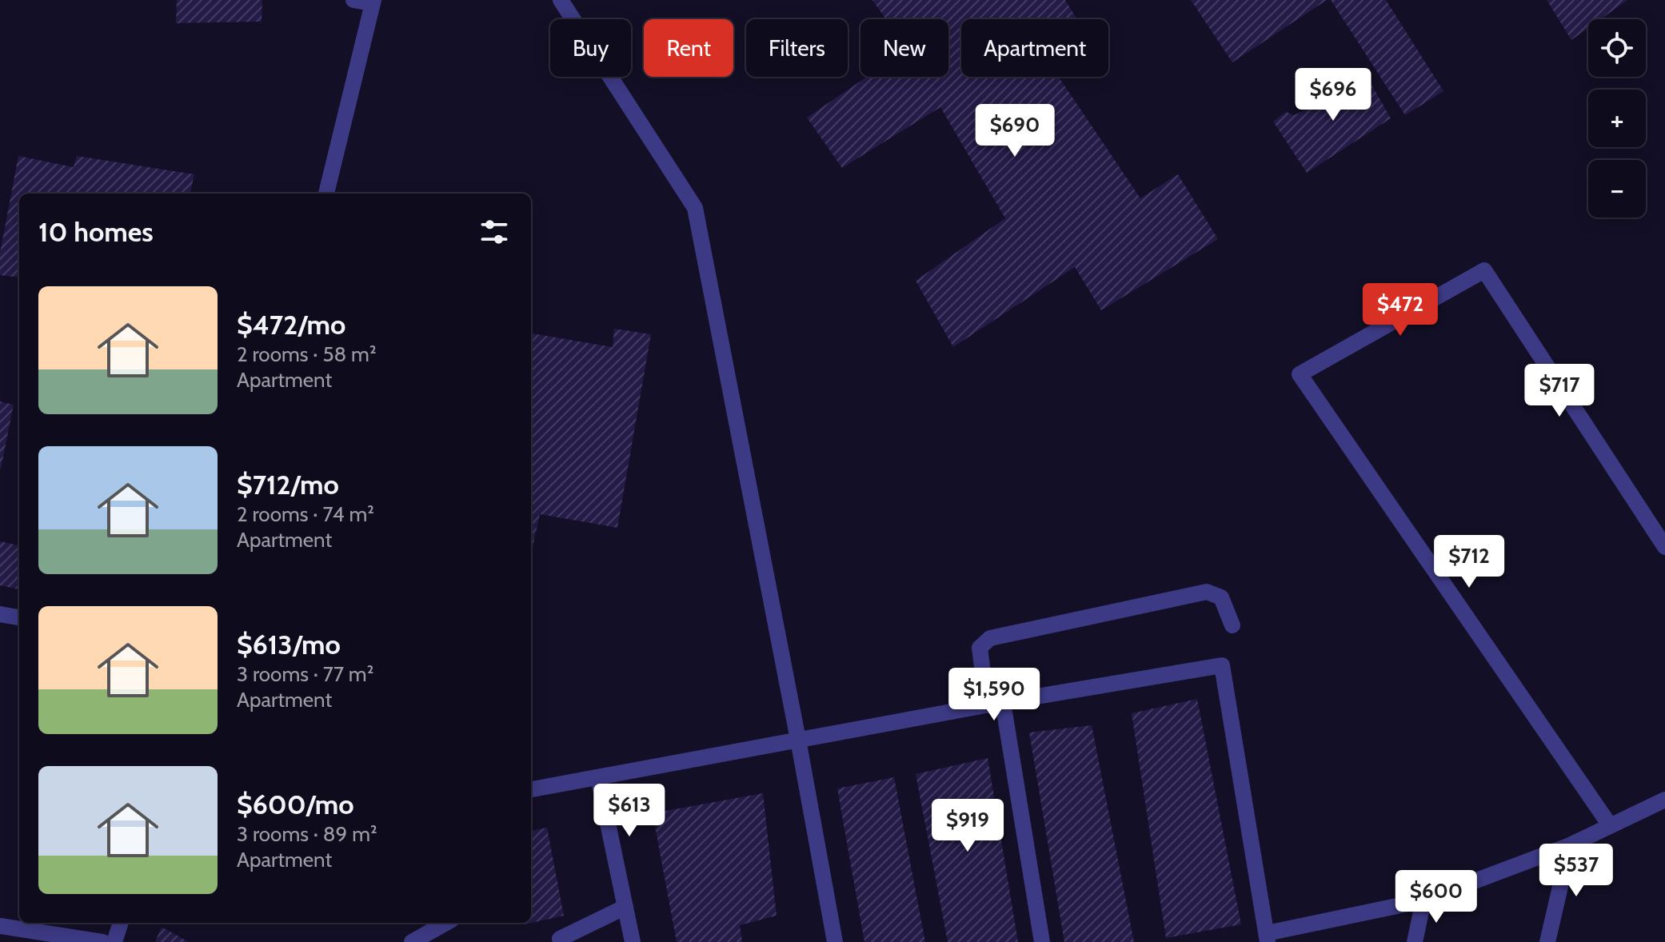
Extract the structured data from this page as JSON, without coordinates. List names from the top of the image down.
{
  "page": {
    "map_buttons": ["+", "−"],
    "chip": [
      "Buy",
      "Rent",
      "Filters",
      "New",
      "Apartment"
    ],
    "price": [
      "$696",
      "$690",
      "$472",
      "$717",
      "$712",
      "$1,590",
      "$613",
      "$919",
      "$537",
      "$600"
    ],
    "heading": "10 homes",
    "list": [
      {
        "name": "$472/mo",
        "note": "2 rooms · 58 m² · Apartment"
      },
      {
        "name": "$712/mo",
        "note": "2 rooms · 74 m² · Apartment"
      },
      {
        "name": "$613/mo",
        "note": "3 rooms · 77 m² · Apartment"
      },
      {
        "name": "$600/mo",
        "note": "3 rooms · 89 m² · Apartment"
      }
    ]
  }
}
